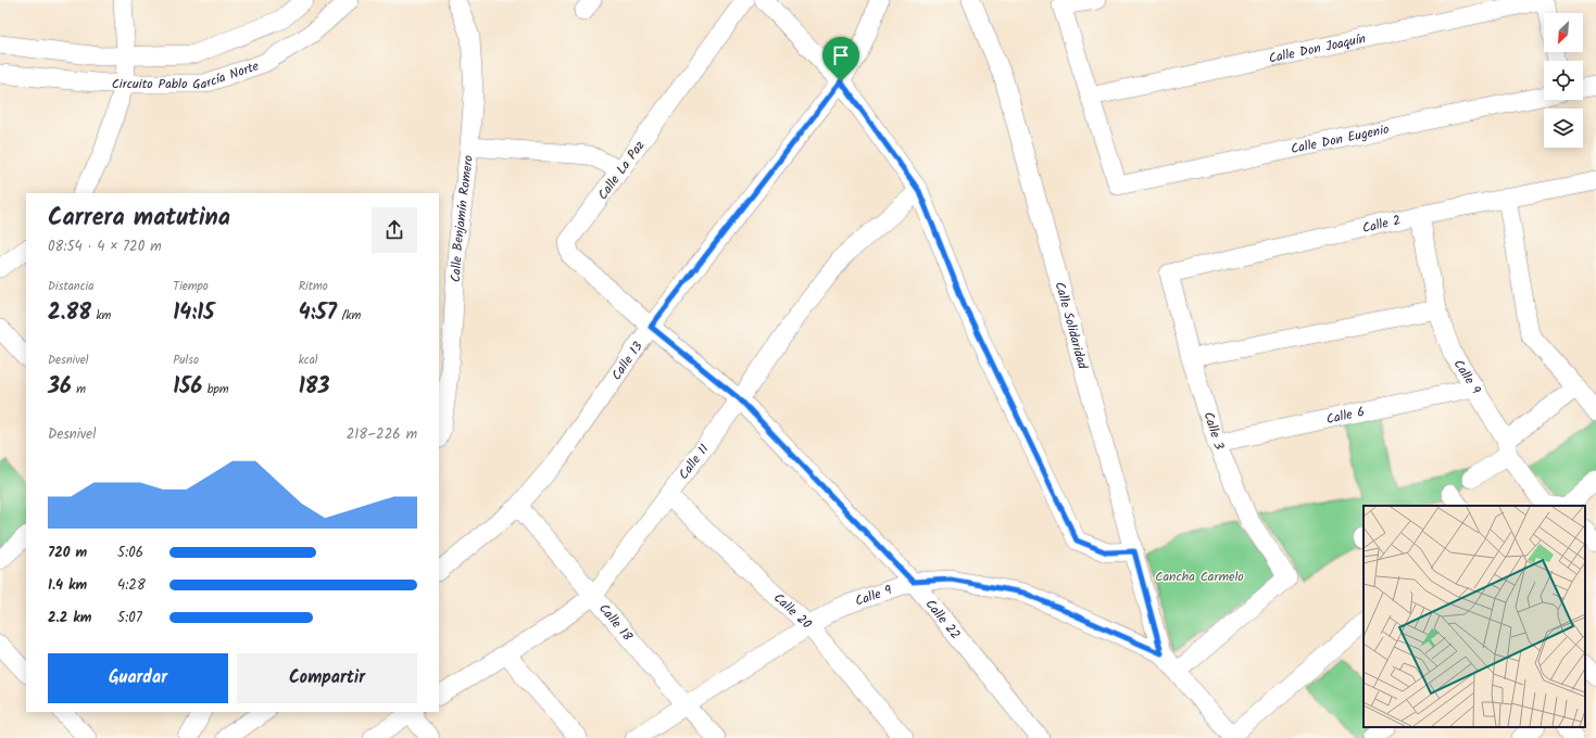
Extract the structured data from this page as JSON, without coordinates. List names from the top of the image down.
{
  "streets": {
    "street": [
      "Calle Don Joaquín",
      "Circuito Pablo García Norte",
      "Calle Don Eugenio",
      "Calle La Paz",
      "Calle Benjamín Romero",
      "Calle 2",
      "Calle Solidaridad",
      "Calle 13",
      "Calle 9",
      "Calle 6",
      "Calle 3",
      "Calle 11",
      "Calle 20",
      "Calle 22",
      "Calle 18"
    ]
  },
  "crossings": [
    ["Calle Don Joaquín", "Calle Don Eugenio"],
    ["Calle La Paz", "Calle 13"],
    ["Calle La Paz", "Calle 22"],
    ["Calle 2", "Calle 9"],
    ["Calle 2", "Calle 3"],
    ["Calle Solidaridad", "Calle 9"],
    ["Calle 13", "Calle 22"],
    ["Calle 13", "Calle 18"],
    ["Calle 9", "Calle 6"],
    ["Calle 9", "Calle 20"],
    ["Calle 9", "Calle 22"],
    ["Calle 9", "Calle 18"],
    ["Calle 6", "Calle 3"],
    ["Calle 11", "Calle 20"],
    ["Calle 11", "Calle 22"],
    ["Calle 11", "Calle 18"]
  ],
  "parks": ["Cancha Carmelo"],
  "north": "bottom left",
  "page": {
    "heading": ["Carrera matutina", "08:54 · 4 × 720 m"],
    "stats": [
      ["Distancia", "2.88 km"],
      ["Tiempo", "14:15"],
      ["Ritmo", "4:57 /km"],
      ["Desnivel", "36 m"],
      ["Pulso", "156 bpm"],
      ["kcal", "183"]
    ],
    "chart": ["Desnivel", "218–226 m"],
    "list": [
      {
        "name": "720 m",
        "note": "5:06"
      },
      {
        "name": "1.4 km",
        "note": "4:28"
      },
      {
        "name": "2.2 km",
        "note": "5:07"
      }
    ],
    "buttons": ["Guardar", "Compartir"]
  }
}
